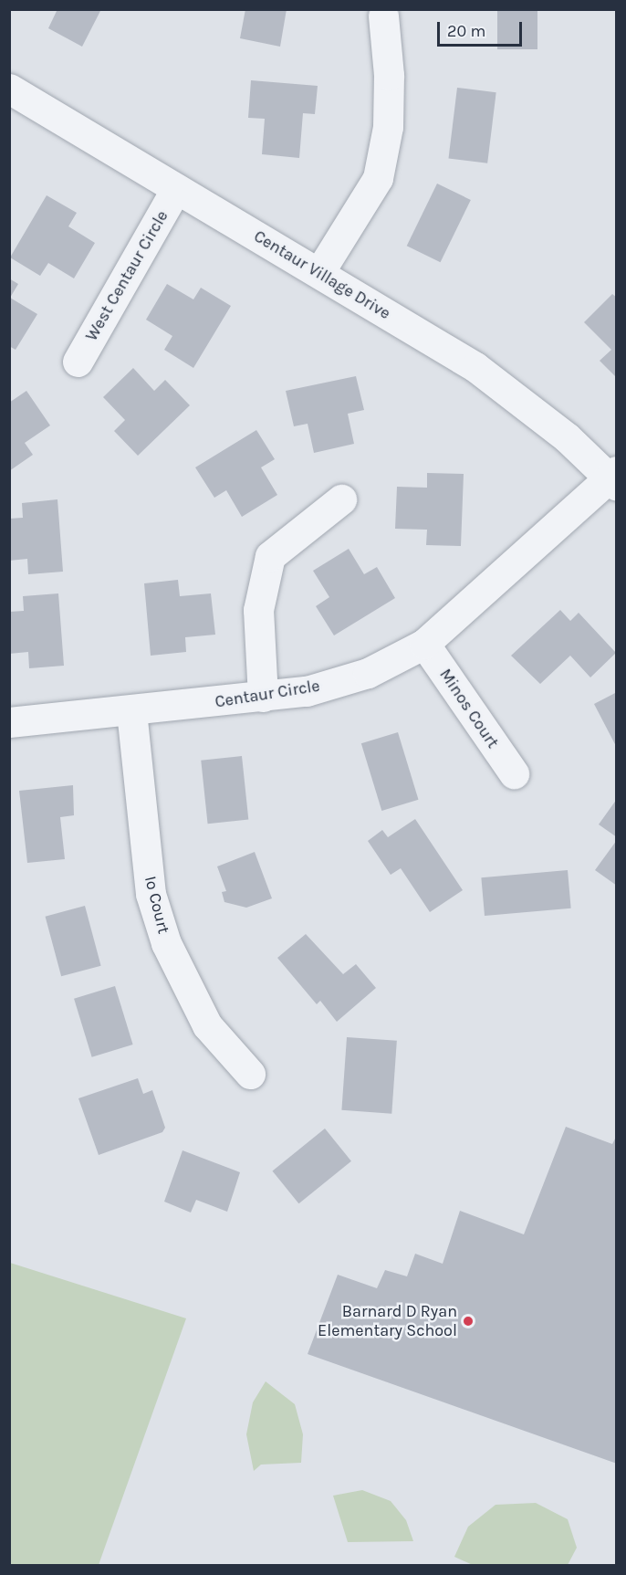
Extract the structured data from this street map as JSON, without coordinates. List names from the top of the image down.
{
  "streets": {
    "street": [
      "Centaur Village Drive",
      "West Centaur Circle",
      "Centaur Circle",
      "Minos Court",
      "Io Court"
    ]
  },
  "crossings": [
    ["Centaur Village Drive", "West Centaur Circle"],
    ["Centaur Village Drive", "Centaur Circle"],
    ["Centaur Circle", "Minos Court"],
    ["Centaur Circle", "Io Court"]
  ],
  "places": ["Barnard D Ryan Elementary School"],
  "scale_bar": "20 m"
}
